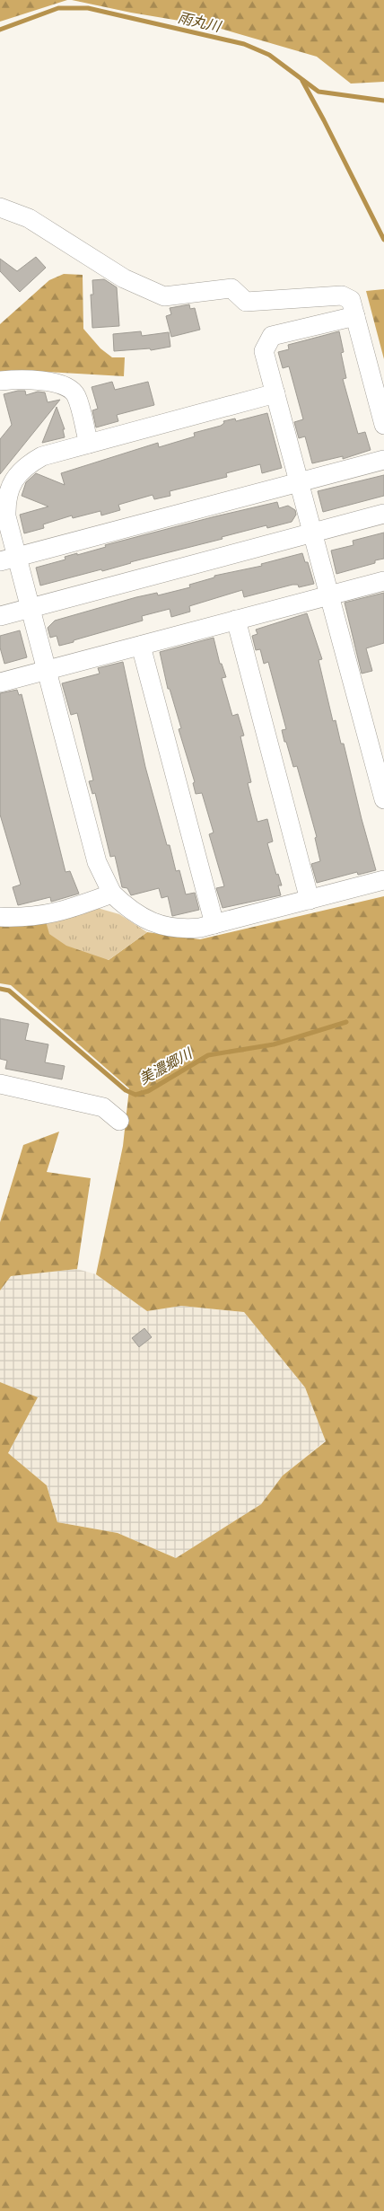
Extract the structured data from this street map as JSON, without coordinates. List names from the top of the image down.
{
  "water": ["雨丸川", "美濃郷川"]
}
